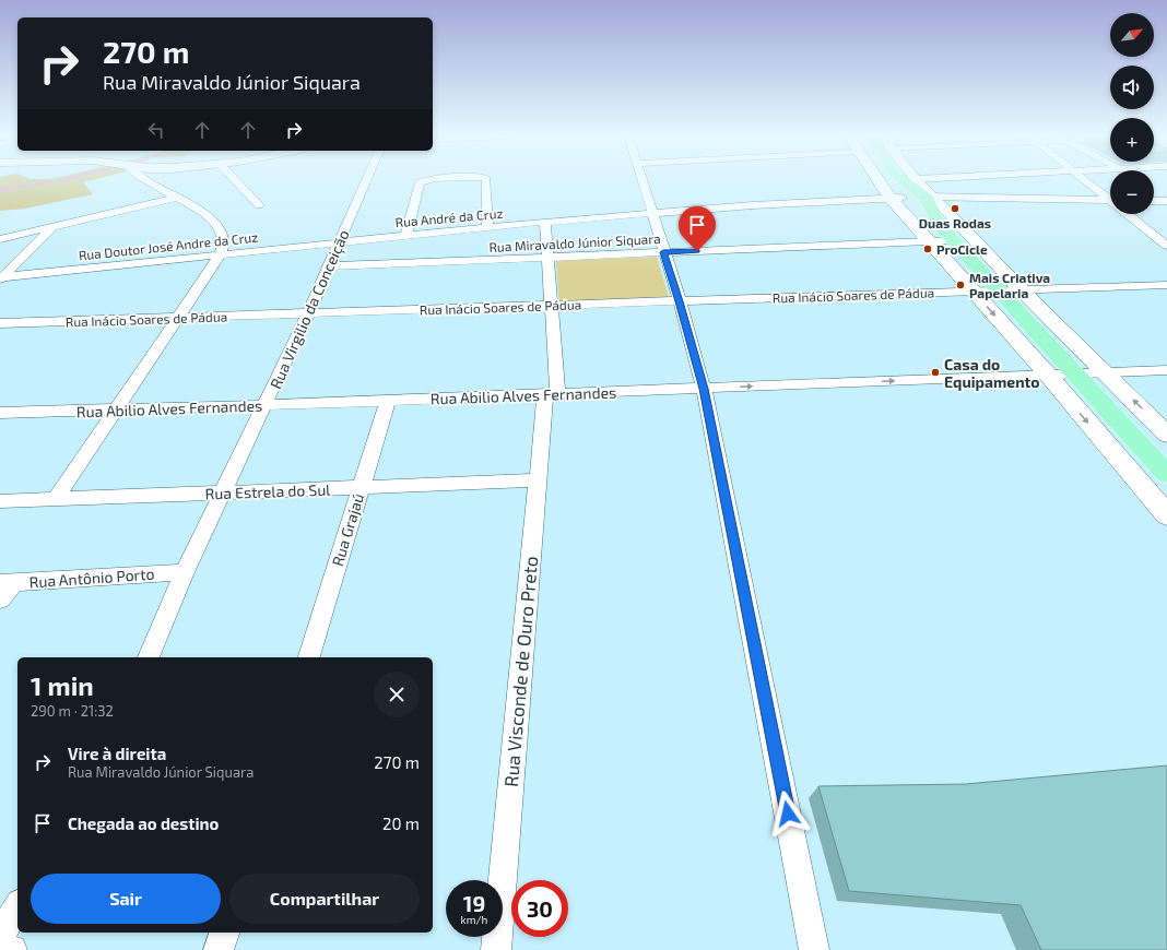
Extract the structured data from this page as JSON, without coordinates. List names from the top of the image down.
{
  "streets": {
    "street": [
      "Rua André da Cruz",
      "Rua Miravaldo Júnior Siquara",
      "Rua Doutor José Andre da Cruz",
      "Rua Inácio Soares de Pádua",
      "Rua Virgilio da Conceição",
      "Rua Abilio Alves Fernandes",
      "Rua Estrela do Sul",
      "Rua Grajaú",
      "Rua Antônio Porto",
      "Rua Visconde de Ouro Preto"
    ]
  },
  "crossings": [
    ["Rua André da Cruz", "Rua Doutor José Andre da Cruz"],
    ["Rua André da Cruz", "Rua Virgilio da Conceição"],
    ["Rua André da Cruz", "Rua Visconde de Ouro Preto"],
    ["Rua Miravaldo Júnior Siquara", "Rua Virgilio da Conceição"],
    ["Rua Miravaldo Júnior Siquara", "Rua Visconde de Ouro Preto"],
    ["Rua Doutor José Andre da Cruz", "Rua Virgilio da Conceição"],
    ["Rua Inácio Soares de Pádua", "Rua Virgilio da Conceição"],
    ["Rua Inácio Soares de Pádua", "Rua Visconde de Ouro Preto"],
    ["Rua Virgilio da Conceição", "Rua Abilio Alves Fernandes"],
    ["Rua Virgilio da Conceição", "Rua Estrela do Sul"],
    ["Rua Virgilio da Conceição", "Rua Antônio Porto"],
    ["Rua Abilio Alves Fernandes", "Rua Grajaú"],
    ["Rua Abilio Alves Fernandes", "Rua Visconde de Ouro Preto"],
    ["Rua Estrela do Sul", "Rua Grajaú"],
    ["Rua Estrela do Sul", "Rua Visconde de Ouro Preto"]
  ],
  "places": [
    "Duas Rodas",
    "ProCicle",
    "Mais Criativa Papelaria",
    "Casa do Equipamento"
  ],
  "north": "top right",
  "page": {
    "map_buttons": ["+", "−"],
    "turn": ["270 m", "Rua Miravaldo Júnior Siquara"],
    "heading": ["1 min", "290 m · 21:32"],
    "list": [
      {
        "name": "Vire à direita",
        "note": "Rua Miravaldo Júnior Siquara",
        "value": "270 m"
      },
      {
        "name": "Chegada ao destino",
        "value": "20 m"
      }
    ],
    "buttons": ["Sair", "Compartilhar"],
    "speed": "19 km/h",
    "limit": "30"
  }
}
